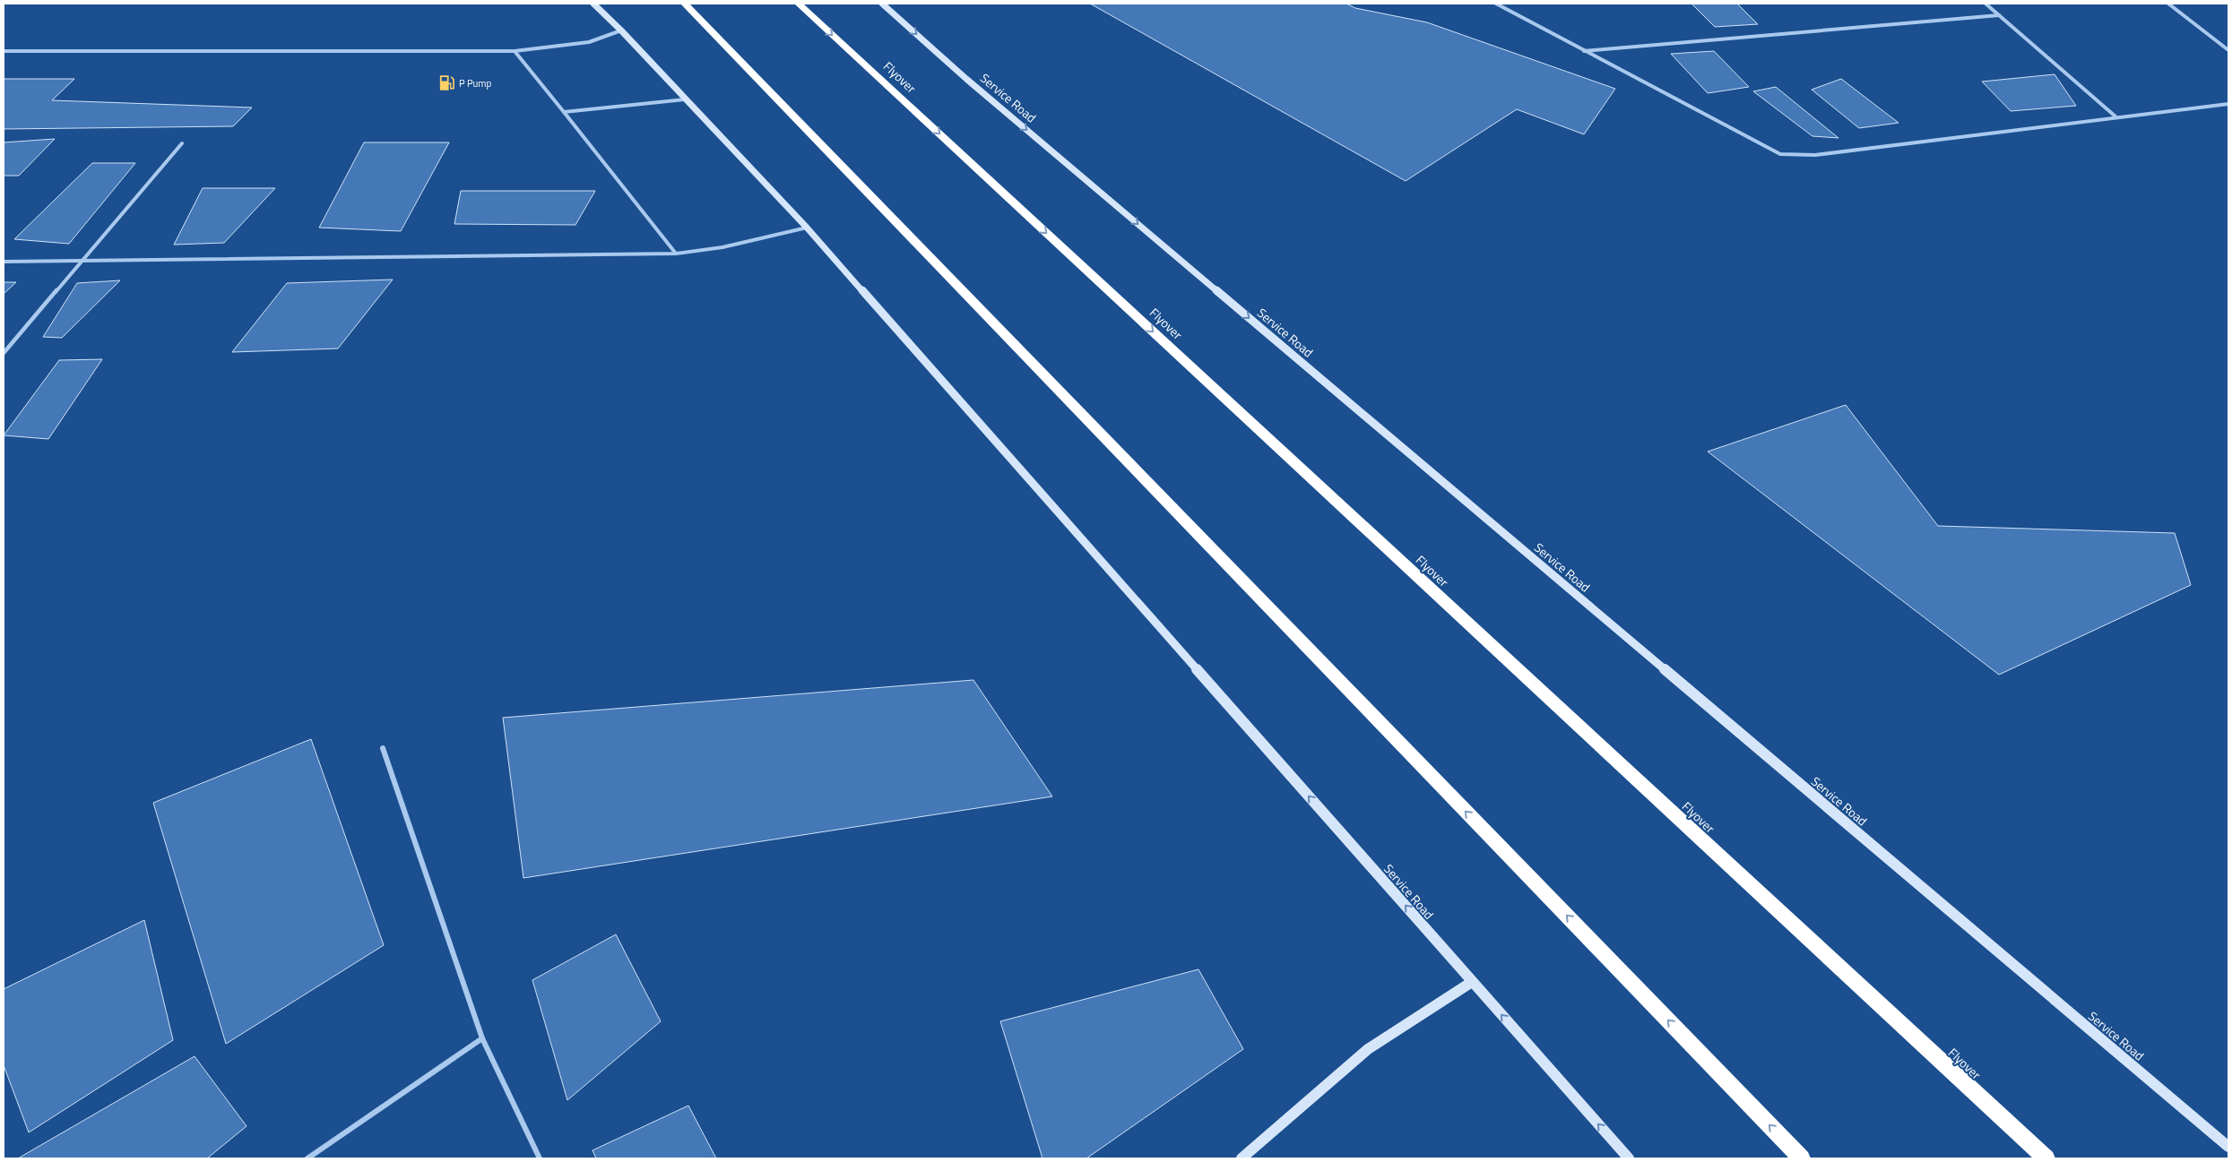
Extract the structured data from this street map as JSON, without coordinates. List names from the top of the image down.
{
  "streets": {
    "highway": ["Flyover"],
    "street": ["Service Road"]
  },
  "places": {
    "fuel station": ["P Pump"]
  }
}
